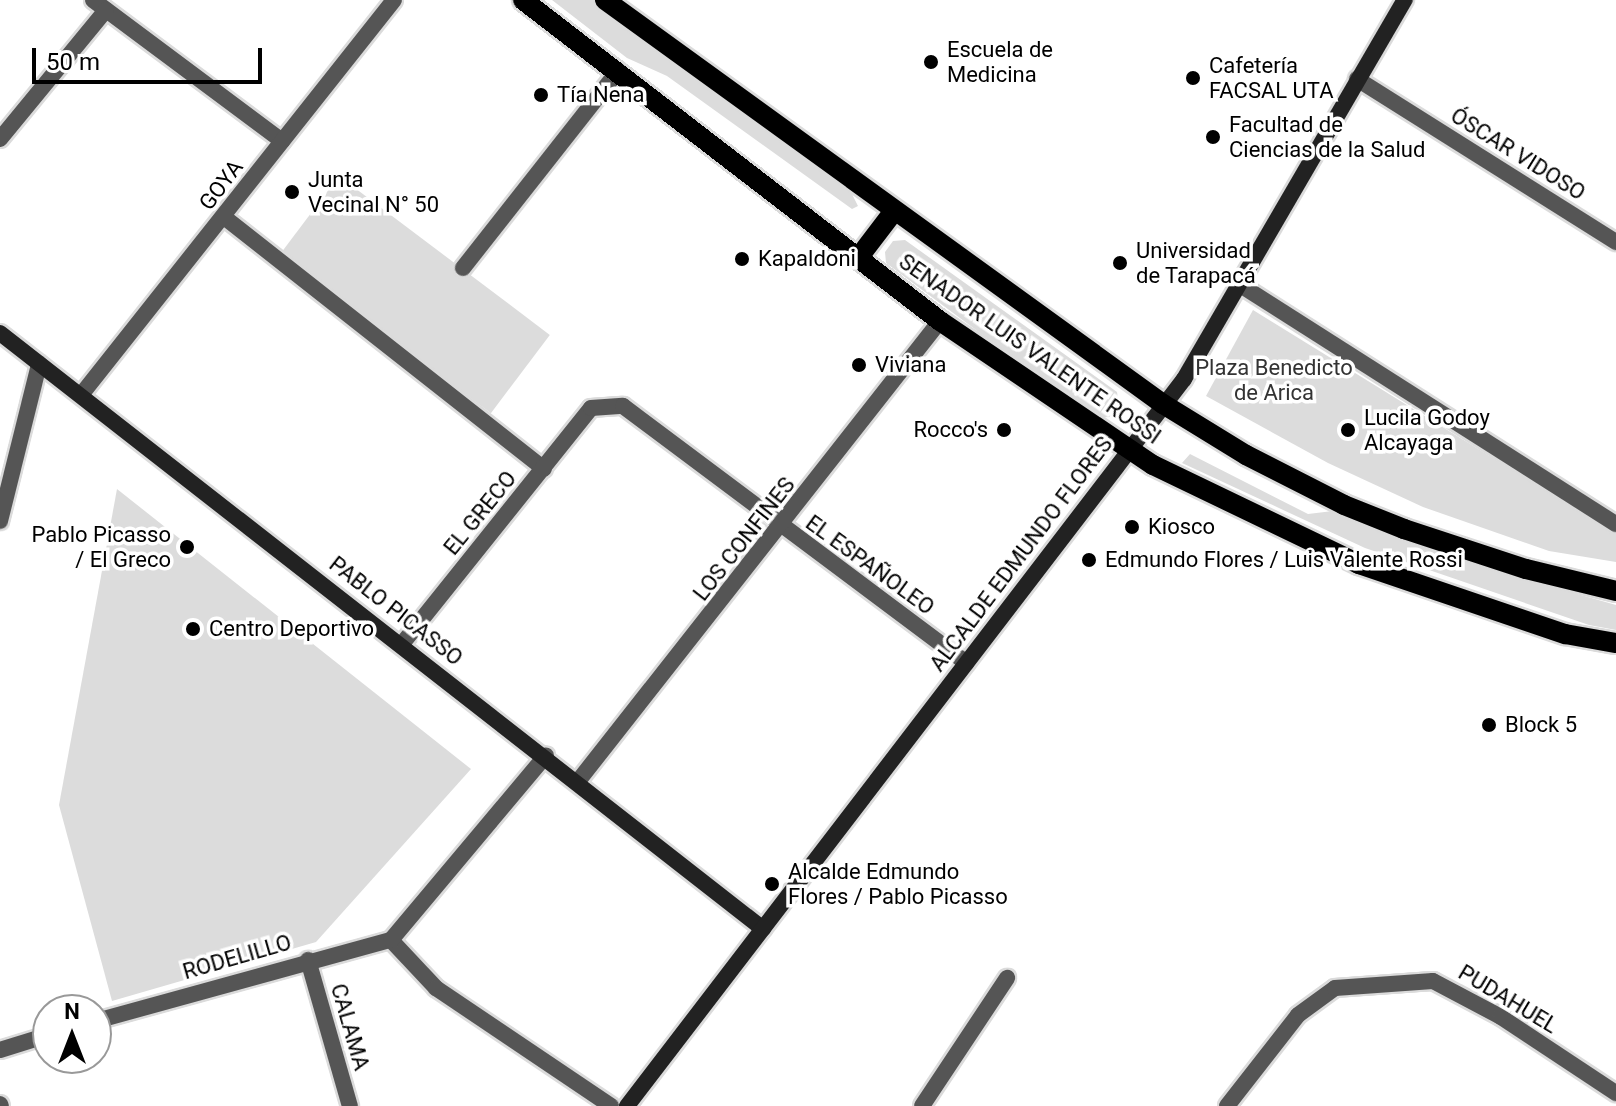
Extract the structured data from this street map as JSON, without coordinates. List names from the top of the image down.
{
  "streets": {
    "main road": ["SENADOR LUIS VALENTE ROSSI"],
    "street": [
      "ÓSCAR VIDOSO",
      "GOYA",
      "EL GRECO",
      "LOS CONFINES",
      "ALCALDE EDMUNDO FLORES",
      "EL ESPAÑOLEO",
      "PABLO PICASSO",
      "RODELILLO",
      "PUDAHUEL",
      "CALAMA"
    ]
  },
  "crossings": [
    ["ÓSCAR VIDOSO", "ALCALDE EDMUNDO FLORES"],
    ["GOYA", "PABLO PICASSO"],
    ["SENADOR LUIS VALENTE ROSSI", "LOS CONFINES"],
    ["SENADOR LUIS VALENTE ROSSI", "ALCALDE EDMUNDO FLORES"],
    ["EL GRECO", "EL ESPAÑOLEO"],
    ["EL GRECO", "PABLO PICASSO"],
    ["LOS CONFINES", "EL ESPAÑOLEO"],
    ["LOS CONFINES", "PABLO PICASSO"],
    ["ALCALDE EDMUNDO FLORES", "EL ESPAÑOLEO"],
    ["ALCALDE EDMUNDO FLORES", "PABLO PICASSO"],
    ["RODELILLO", "CALAMA"]
  ],
  "parks": ["Plaza Benedicto de Arica"],
  "places": [
    "Escuela de Medicina",
    "Cafetería FACSAL UTA",
    "Tía Nena",
    "Facultad de Ciencias de la Salud",
    "Junta Vecinal N° 50",
    "Kapaldoni",
    "Universidad de Tarapacá",
    "Viviana",
    "Rocco's",
    "Lucila Godoy Alcayaga",
    "Kiosco",
    "Pablo Picasso / El Greco",
    "Edmundo Flores / Luis Valente Rossi",
    "Centro Deportivo",
    "Block 5",
    "Alcalde Edmundo Flores / Pablo Picasso"
  ],
  "scale_bar": "50 m",
  "north": "top"
}
